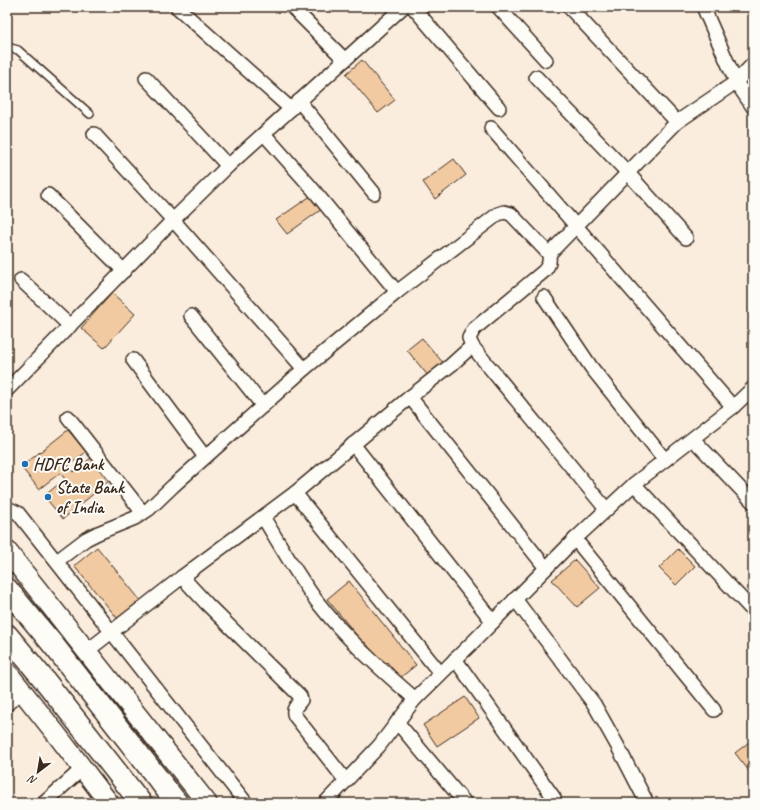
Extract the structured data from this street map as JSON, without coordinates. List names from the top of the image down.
{
  "places": ["HDFC Bank", "State Bank of India"],
  "north": "bottom left"
}
